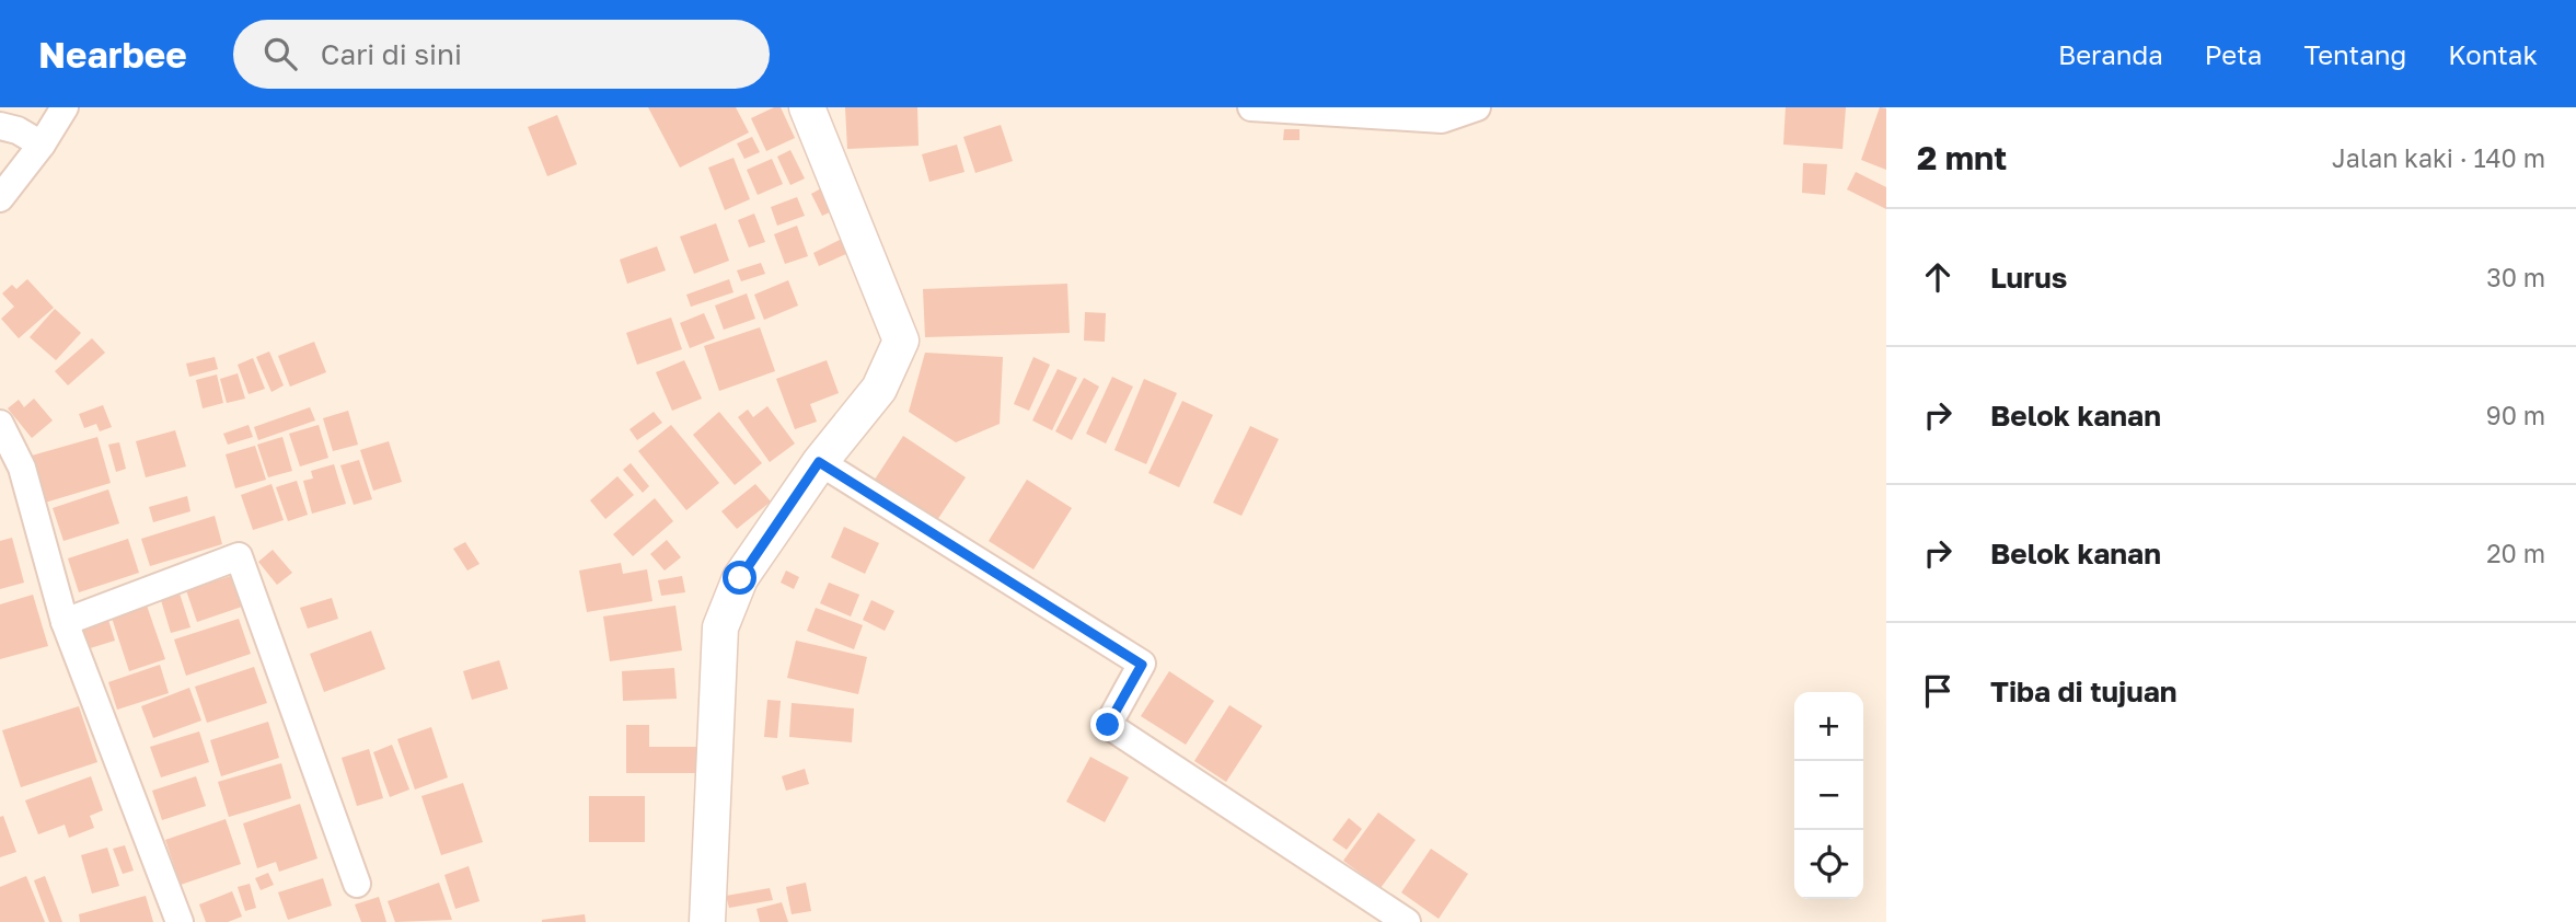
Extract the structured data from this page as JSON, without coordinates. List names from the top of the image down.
{
  "page": {
    "header": "Nearbee",
    "search": "Cari di sini",
    "nav": [
      "Beranda",
      "Peta",
      "Tentang",
      "Kontak"
    ],
    "heading": ["2 mnt", "Jalan kaki · 140 m"],
    "list": [
      ["Lurus", "30 m"],
      ["Belok kanan", "90 m"],
      ["Belok kanan", "20 m"],
      "Tiba di tujuan"
    ],
    "map_buttons": ["+", "−"]
  }
}
